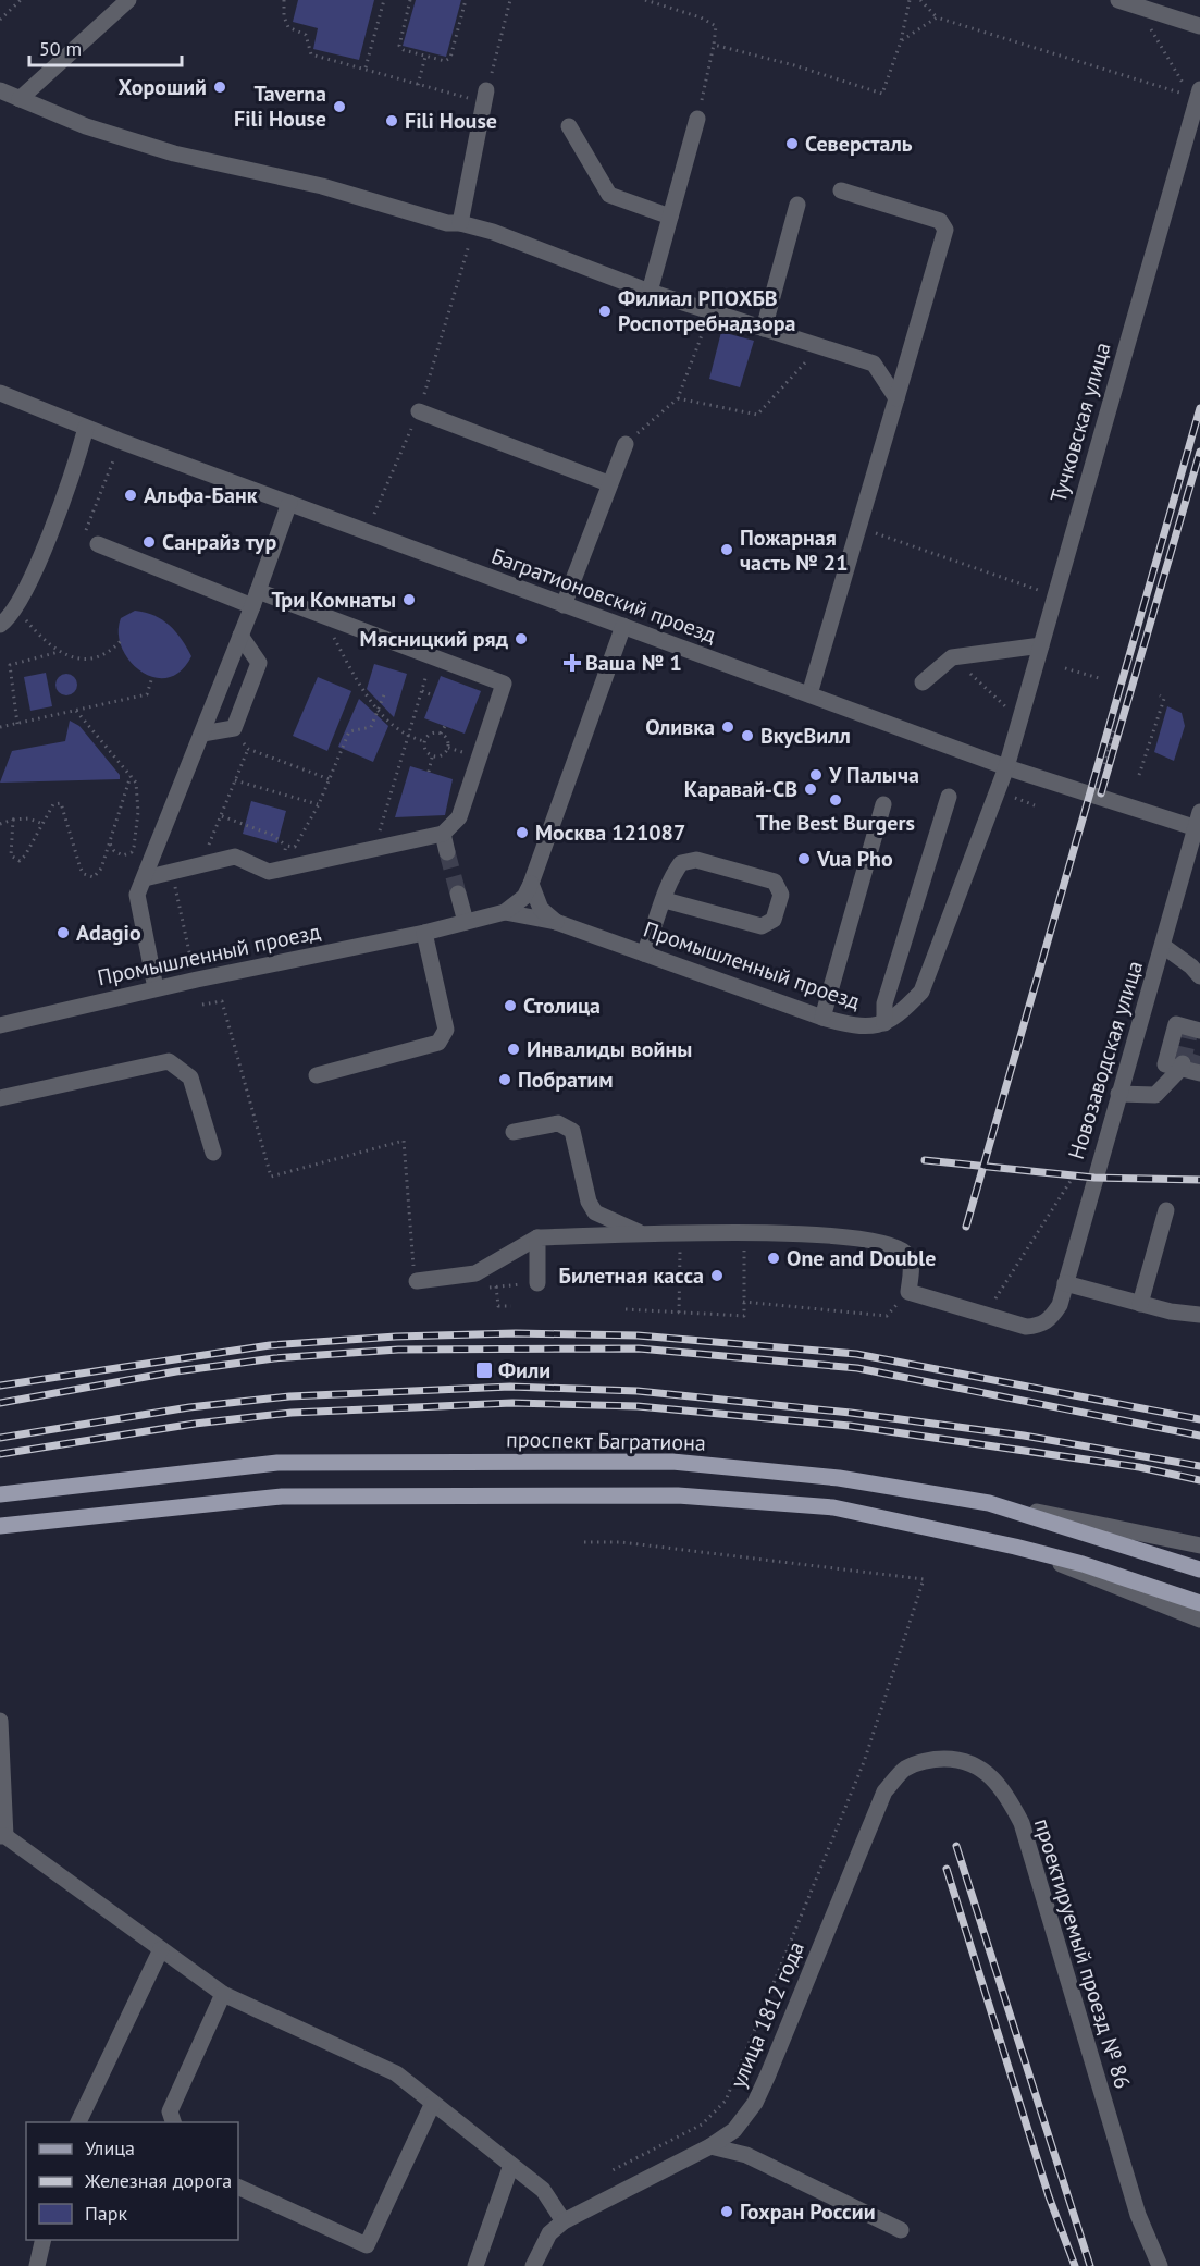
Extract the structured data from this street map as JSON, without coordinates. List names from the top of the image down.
{
  "streets": {
    "main road": ["проспект Багратиона"],
    "street": [
      "Тучковская улица",
      "Багратионовский проезд",
      "Промышленный проезд",
      "Новозаводская улица",
      "проектируемый проезд № 86",
      "улица 1812 года"
    ]
  },
  "crossings": [
    ["Тучковская улица", "Багратионовский проезд"],
    ["Тучковская улица", "Промышленный проезд"],
    ["Багратионовский проезд", "Промышленный проезд"],
    ["Багратионовский проезд", "Новозаводская улица"],
    ["проектируемый проезд № 86", "улица 1812 года"]
  ],
  "places": {
    "other": [
      "Хороший",
      "Taverna Fili House",
      "Fili House",
      "Северсталь",
      "Филиал РПОХБВ Роспотребнадзора",
      "Альфа-Банк",
      "Санрайз тур",
      "Пожарная часть № 21",
      "Три Комнаты",
      "Мясницкий ряд",
      "Оливка",
      "ВкусВилл",
      "У Палыча",
      "Каравай-СВ",
      "The Best Burgers",
      "Москва 121087",
      "Vua Pho",
      "Adagio",
      "Столица",
      "Инвалиды войны",
      "Побратим",
      "One and Double",
      "Билетная касса",
      "Гохран России"
    ],
    "health": ["Ваша № 1"],
    "transit": ["Фили"]
  },
  "legend": ["Улица", "Железная дорога", "Парк"],
  "scale_bar": "50 m"
}
